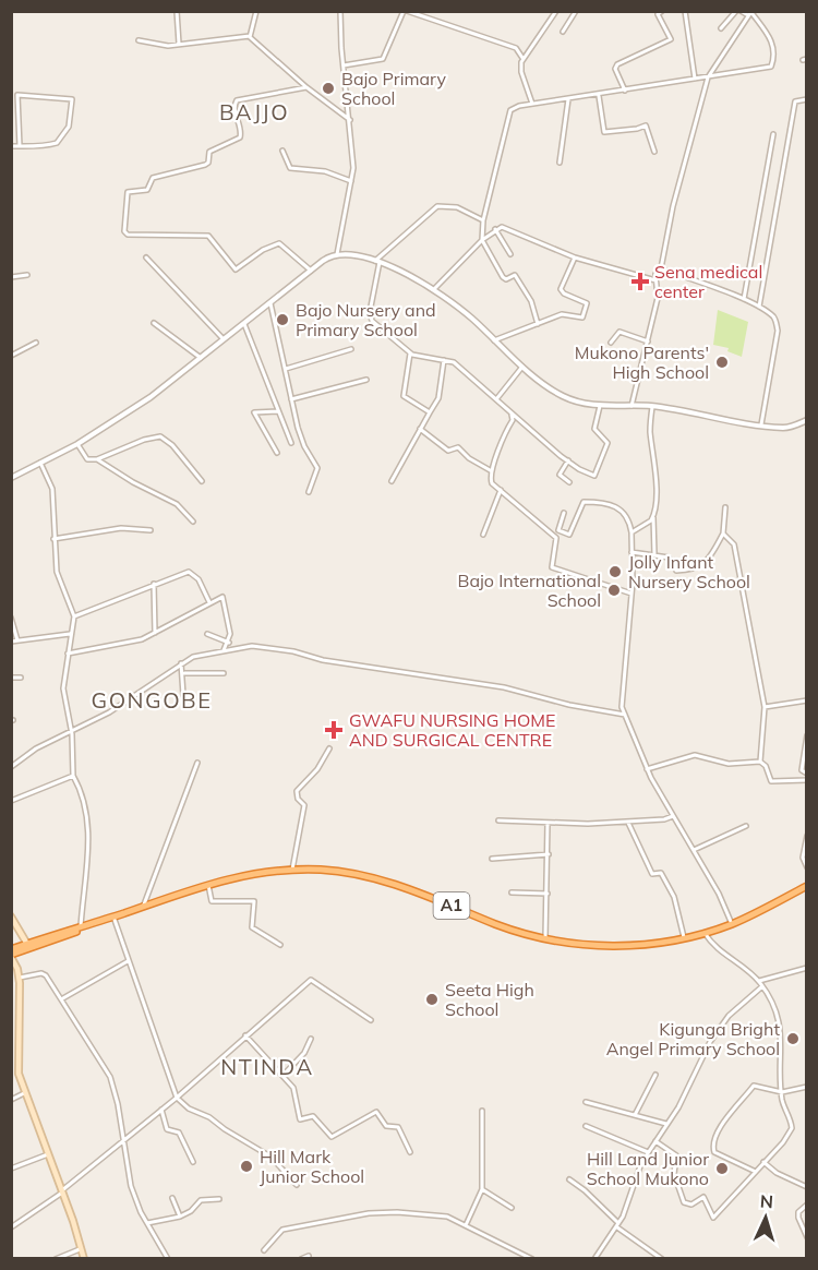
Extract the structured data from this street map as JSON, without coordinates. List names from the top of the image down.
{
  "streets": {
    "highway": ["A1"]
  },
  "districts": ["BAJJO", "GONGOBE", "NTINDA"],
  "places": {
    "other": [
      "Bajo Primary School",
      "Bajo Nursery and Primary School",
      "Mukono Parents' High School",
      "Jolly Infant Nursery School",
      "Bajo International School",
      "Seeta High School",
      "Kigunga Bright Angel Primary School",
      "Hill Mark Junior School",
      "Hill Land Junior School Mukono"
    ],
    "health": ["Sena medical center", "GWAFU NURSING HOME AND SURGICAL CENTRE"]
  },
  "north": "top"
}
